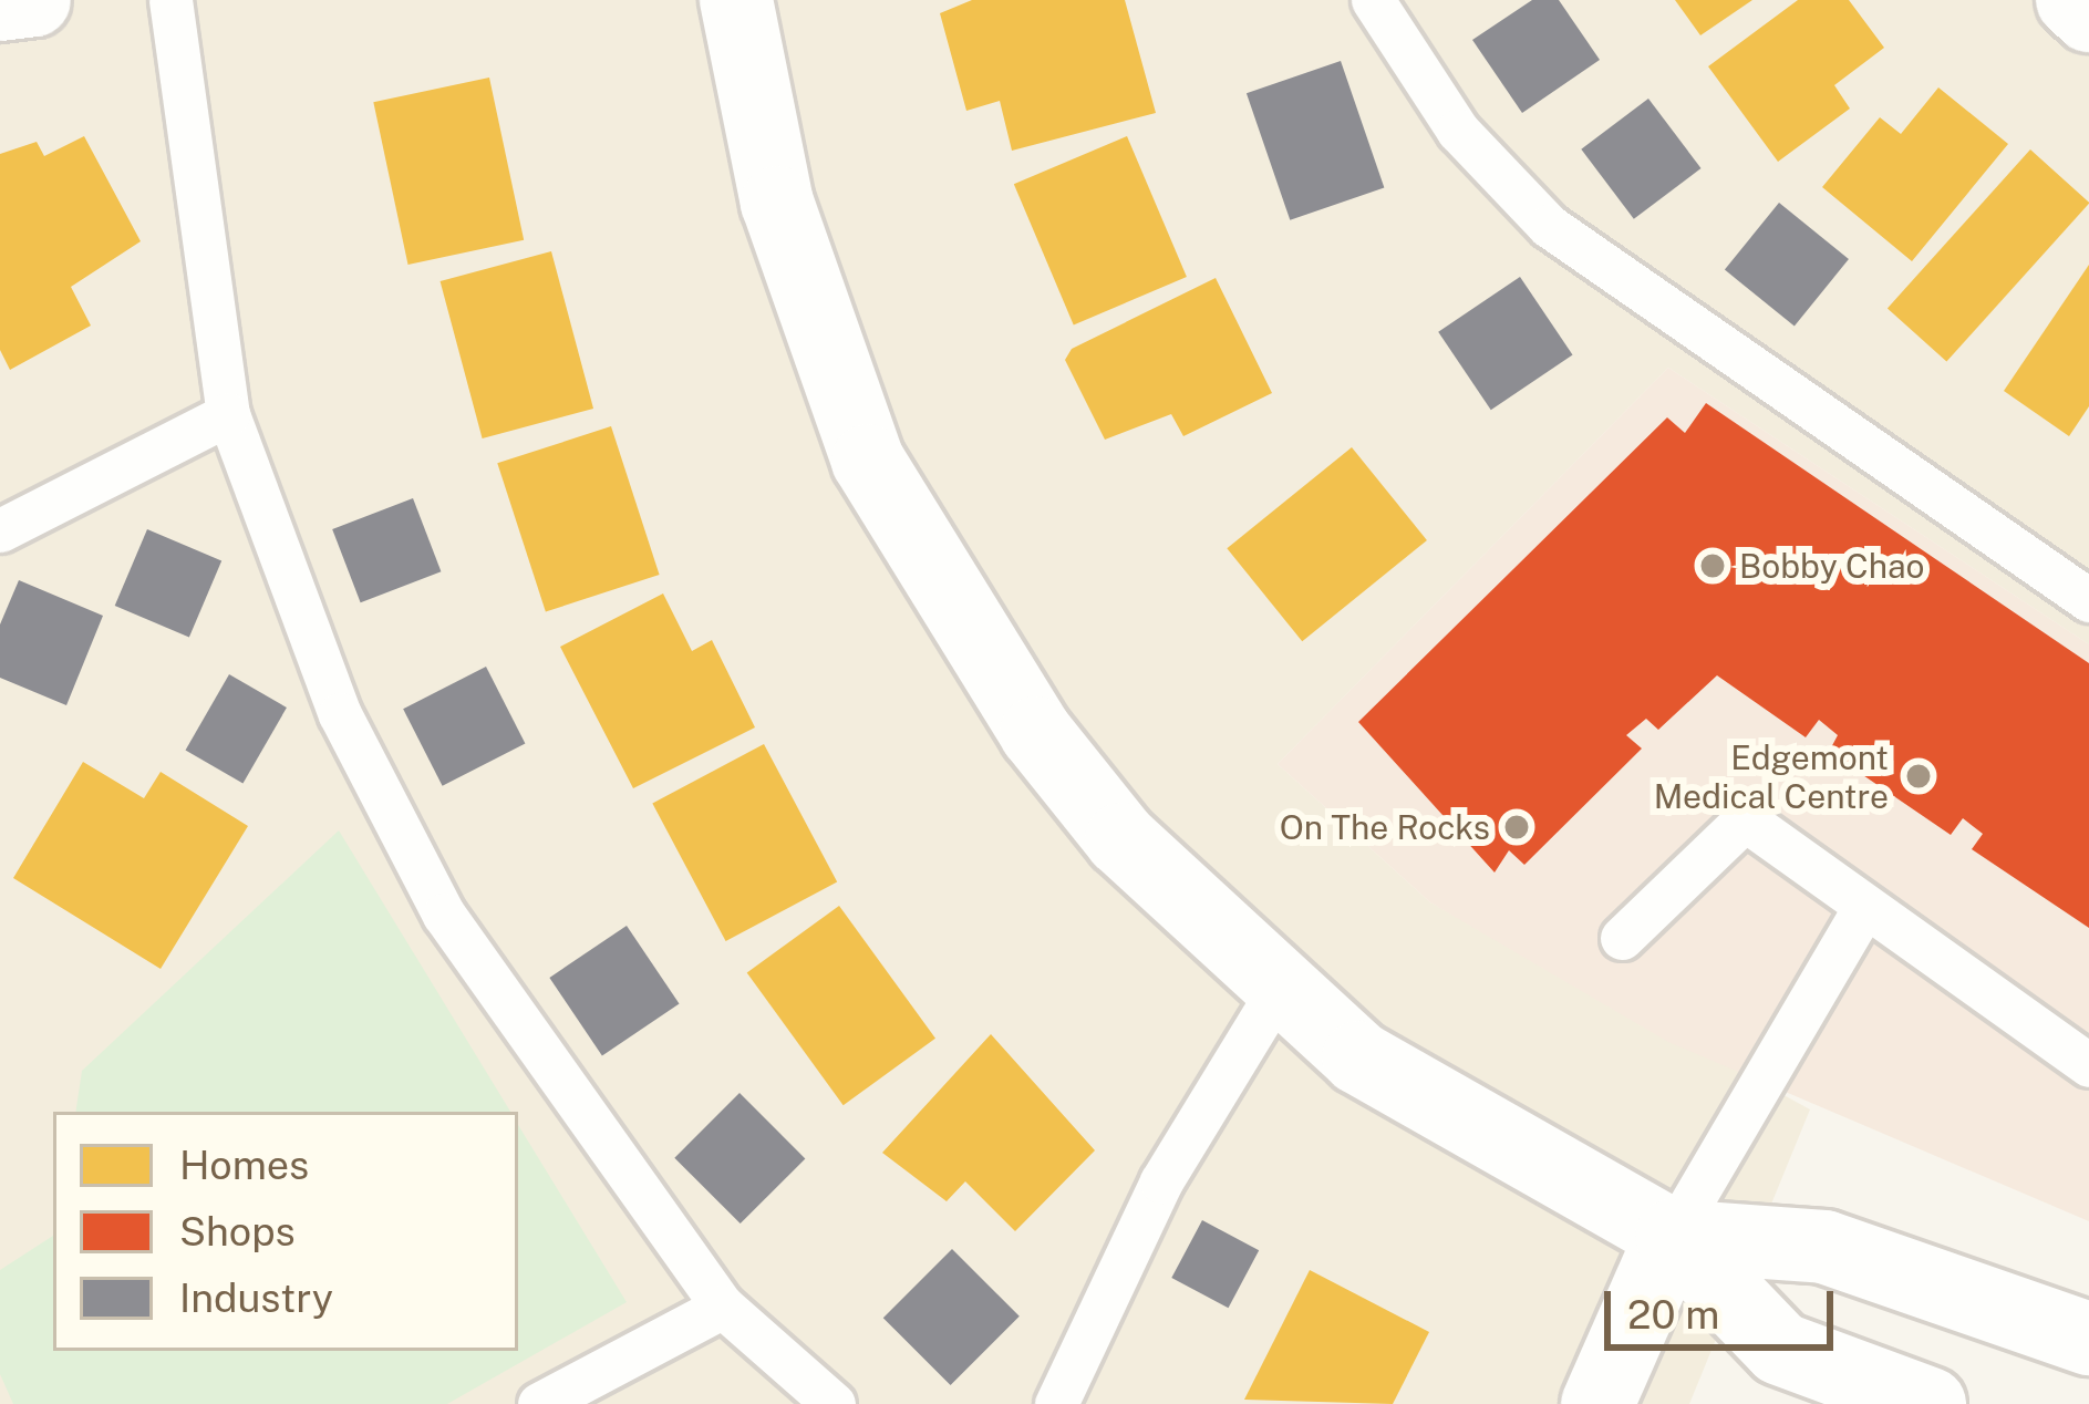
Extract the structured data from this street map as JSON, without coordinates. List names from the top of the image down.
{
  "places": ["Bobby Chao", "Edgemont Medical Centre", "On The Rocks"],
  "legend": ["Homes", "Shops", "Industry"],
  "scale_bar": "20 m"
}
